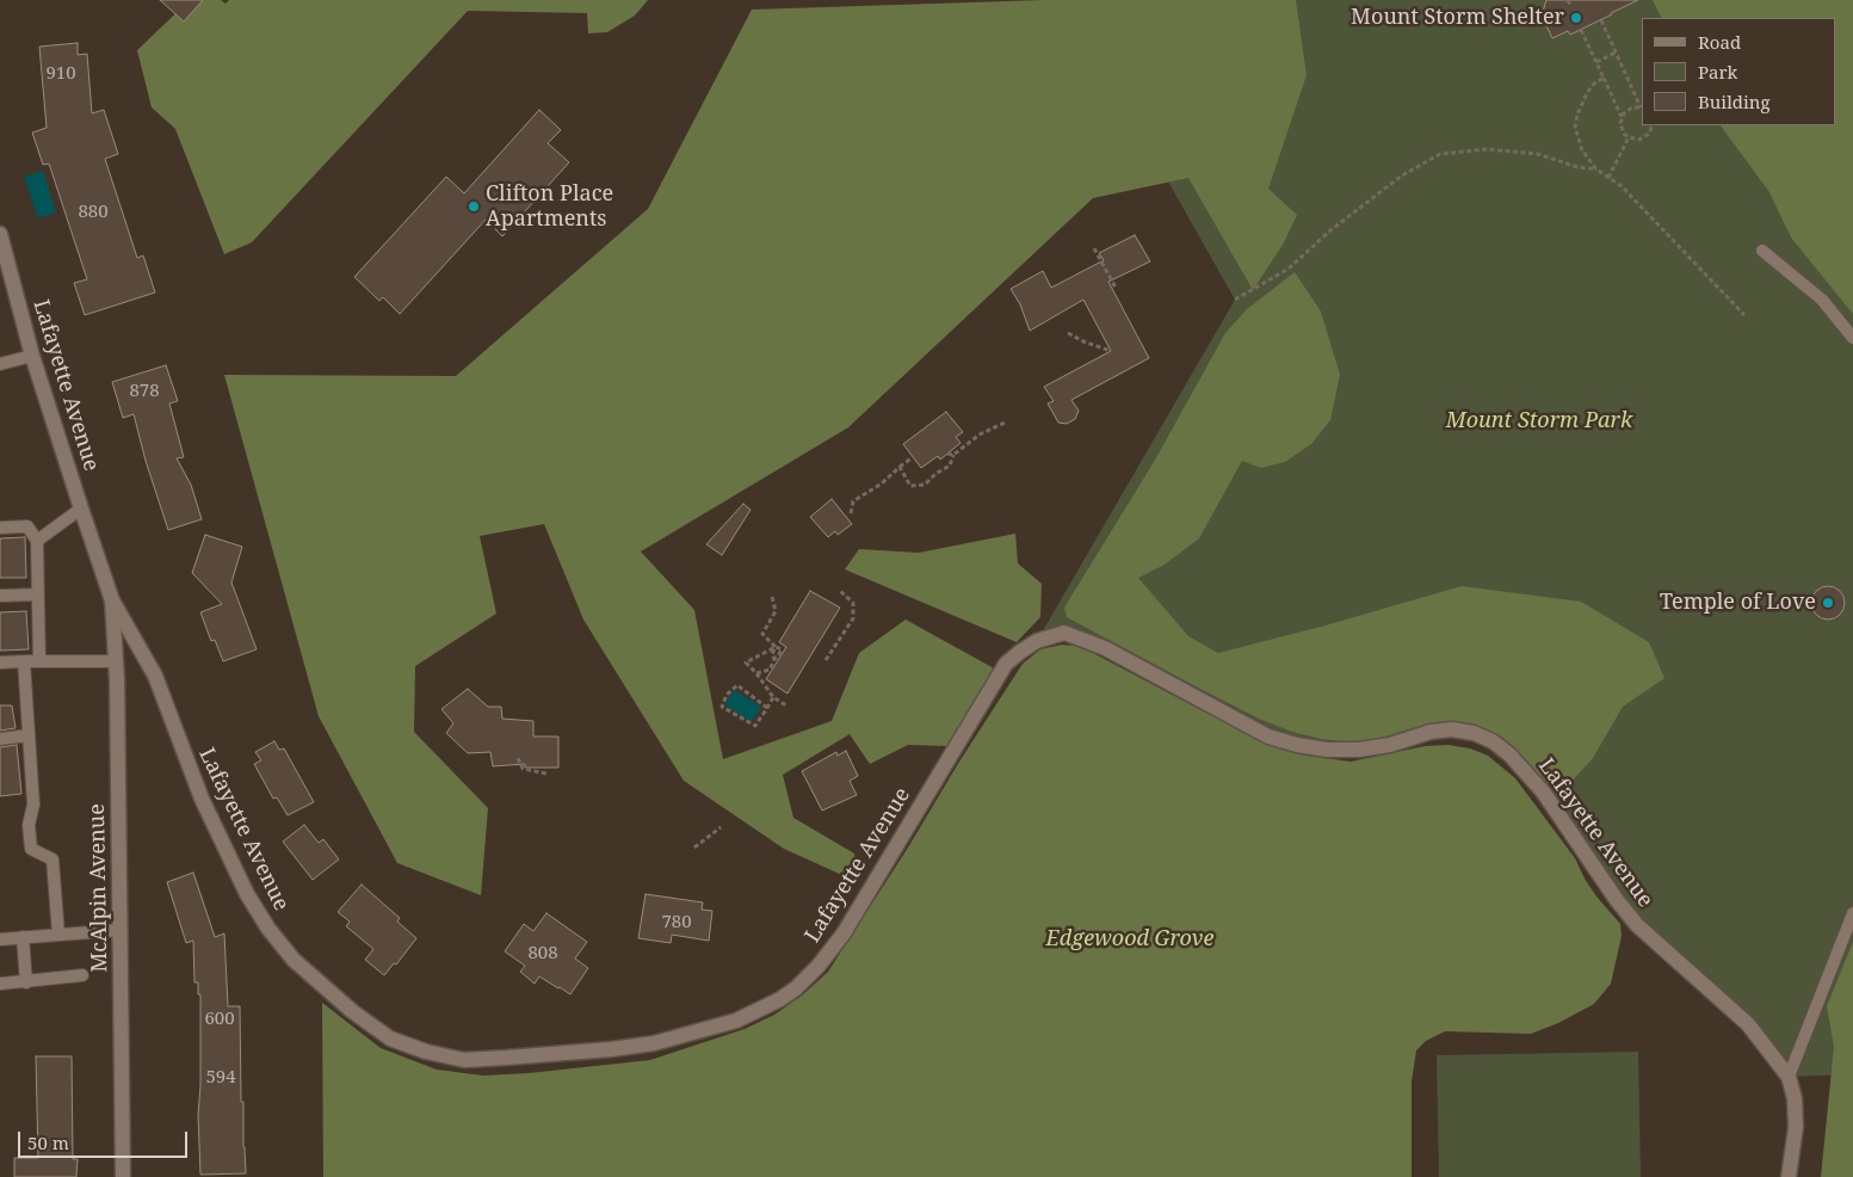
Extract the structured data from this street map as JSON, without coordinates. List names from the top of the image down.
{
  "streets": {
    "street": ["Lafayette Avenue", "McAlpin Avenue"]
  },
  "crossings": [
    ["Lafayette Avenue", "McAlpin Avenue"]
  ],
  "parks": ["Mount Storm Park", "Edgewood Grove"],
  "places": ["Mount Storm Shelter", "Clifton Place Apartments", "Temple of Love"],
  "house_numbers": [
    "910",
    "880",
    "878",
    "780",
    "808",
    "600",
    "594"
  ],
  "legend": ["Road", "Park", "Building"],
  "scale_bar": "50 m"
}
